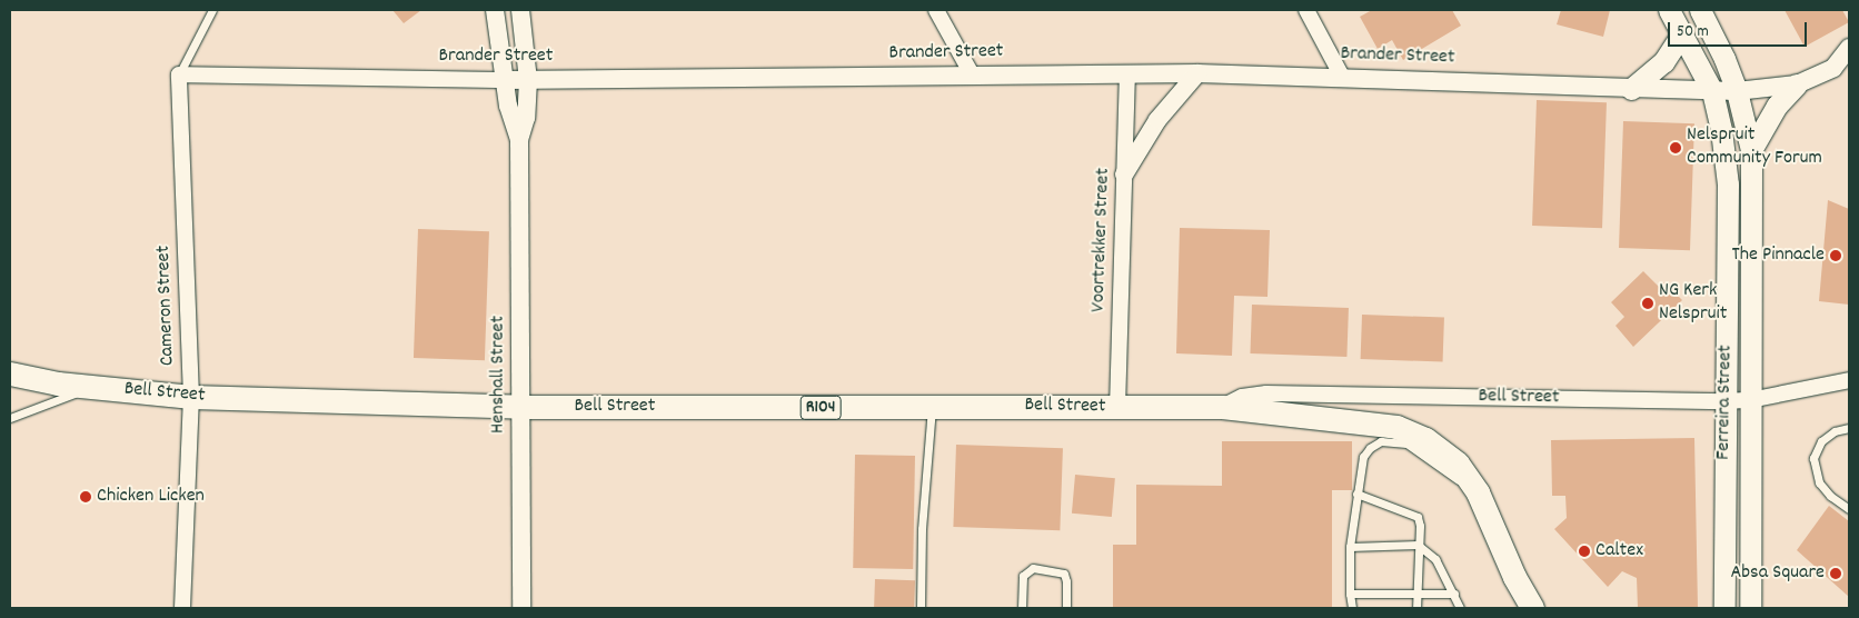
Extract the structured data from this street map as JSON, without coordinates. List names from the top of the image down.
{
  "streets": {
    "main road": ["Bell Street", "Ferreira Street", "R104"],
    "street": [
      "Brander Street",
      "Voortrekker Street",
      "Cameron Street",
      "Henshall Street"
    ]
  },
  "crossings": [
    ["Brander Street", "Voortrekker Street"],
    ["Brander Street", "Cameron Street"],
    ["Brander Street", "Henshall Street"],
    ["Brander Street", "Ferreira Street"],
    ["Voortrekker Street", "Bell Street"],
    ["Cameron Street", "Bell Street"],
    ["Henshall Street", "Bell Street"],
    ["Bell Street", "Ferreira Street"]
  ],
  "places": [
    "Nelspruit Community Forum",
    "The Pinnacle",
    "NG Kerk Nelspruit",
    "Chicken Licken",
    "Caltex",
    "Absa Square"
  ],
  "scale_bar": "50 m"
}
